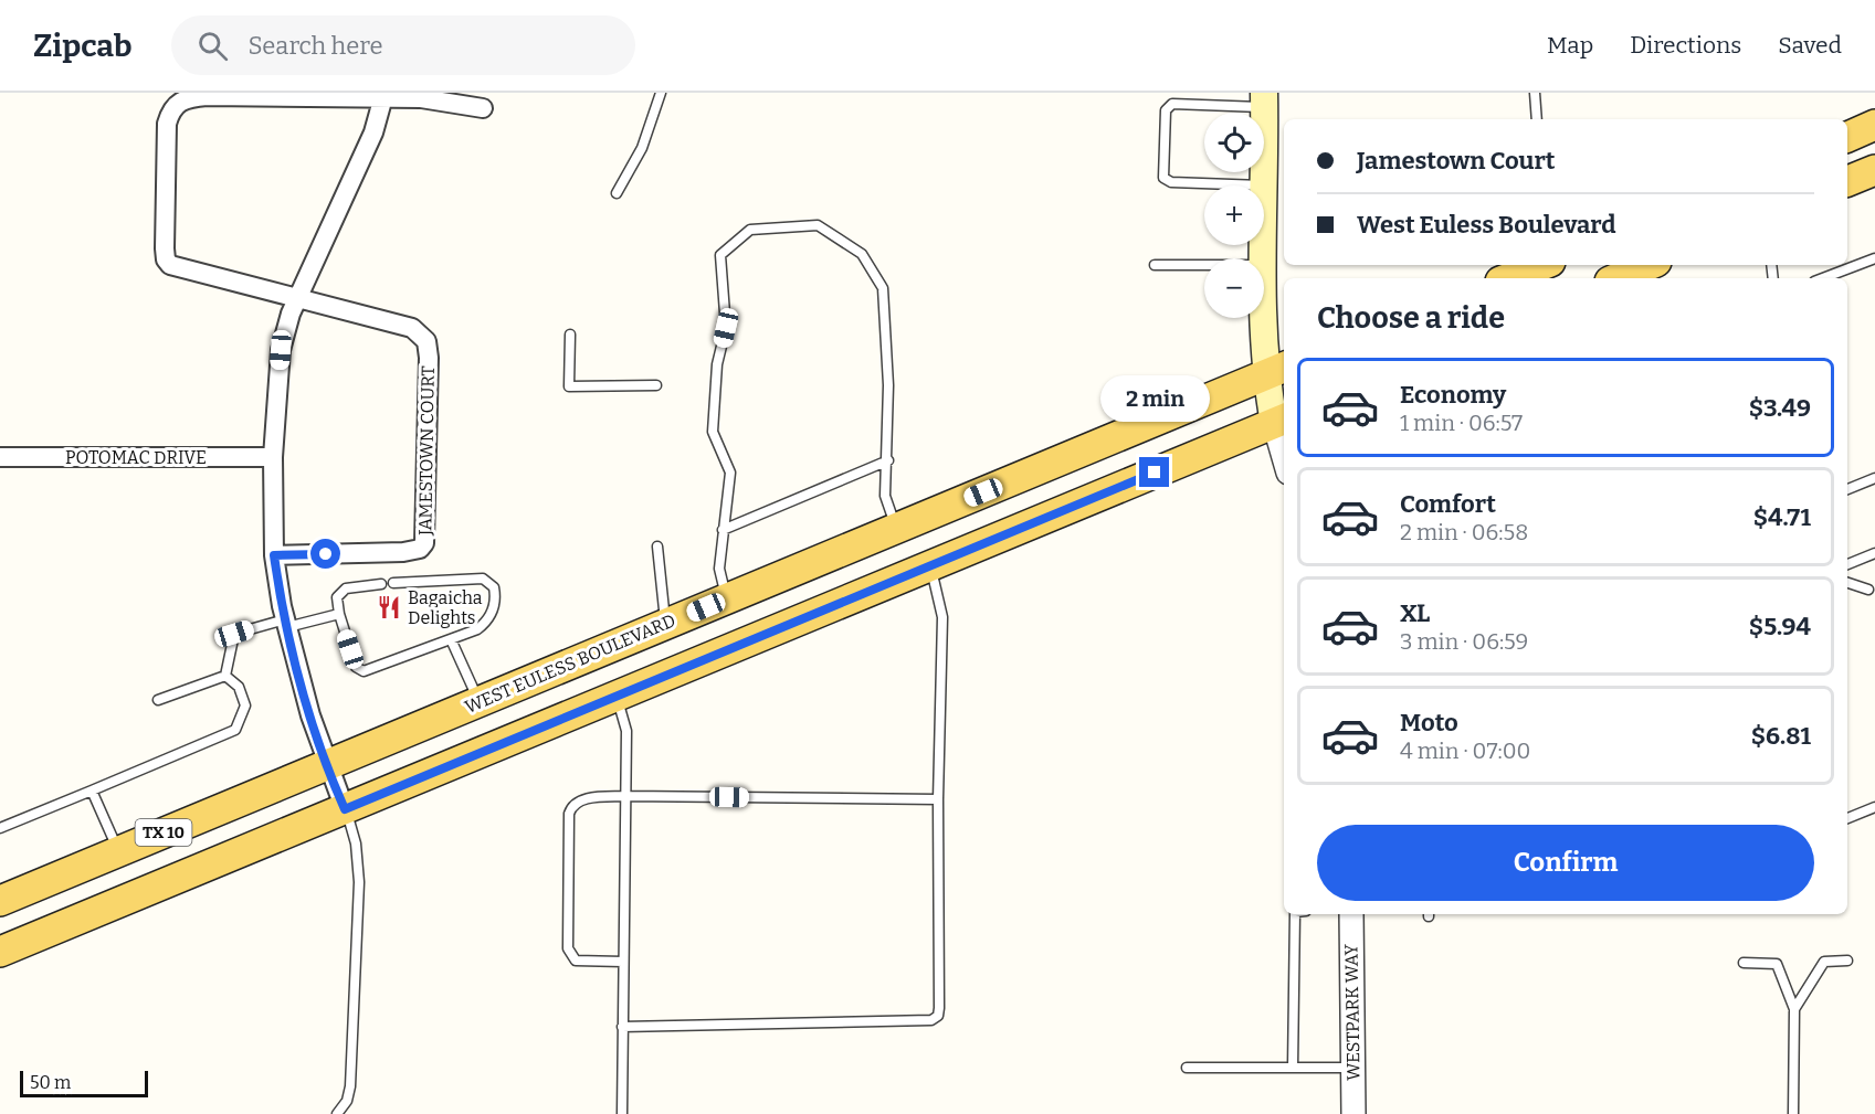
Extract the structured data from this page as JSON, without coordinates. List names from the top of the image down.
{
  "streets": {
    "main road": ["WEST EULESS BOULEVARD", "TX 10"],
    "street": ["JAMESTOWN COURT", "POTOMAC DRIVE", "WESTPARK WAY"]
  },
  "places": {
    "restaurant": ["Bagaicha Delights"]
  },
  "scale_bar": "50 m",
  "page": {
    "header": "Zipcab",
    "search": "Search here",
    "nav": ["Map", "Directions", "Saved"],
    "map_buttons": ["+", "−"],
    "banner": ["Jamestown Court", "West Euless Boulevard"],
    "heading": "Choose a ride",
    "list": [
      {
        "name": "Economy",
        "note": "1 min · 06:57",
        "value": "$3.49"
      },
      {
        "name": "Comfort",
        "note": "2 min · 06:58",
        "value": "$4.71"
      },
      {
        "name": "XL",
        "note": "3 min · 06:59",
        "value": "$5.94"
      },
      {
        "name": "Moto",
        "note": "4 min · 07:00",
        "value": "$6.81"
      }
    ],
    "bubble": "2 min",
    "buttons": "Confirm",
    "scale": "50 m"
  }
}
